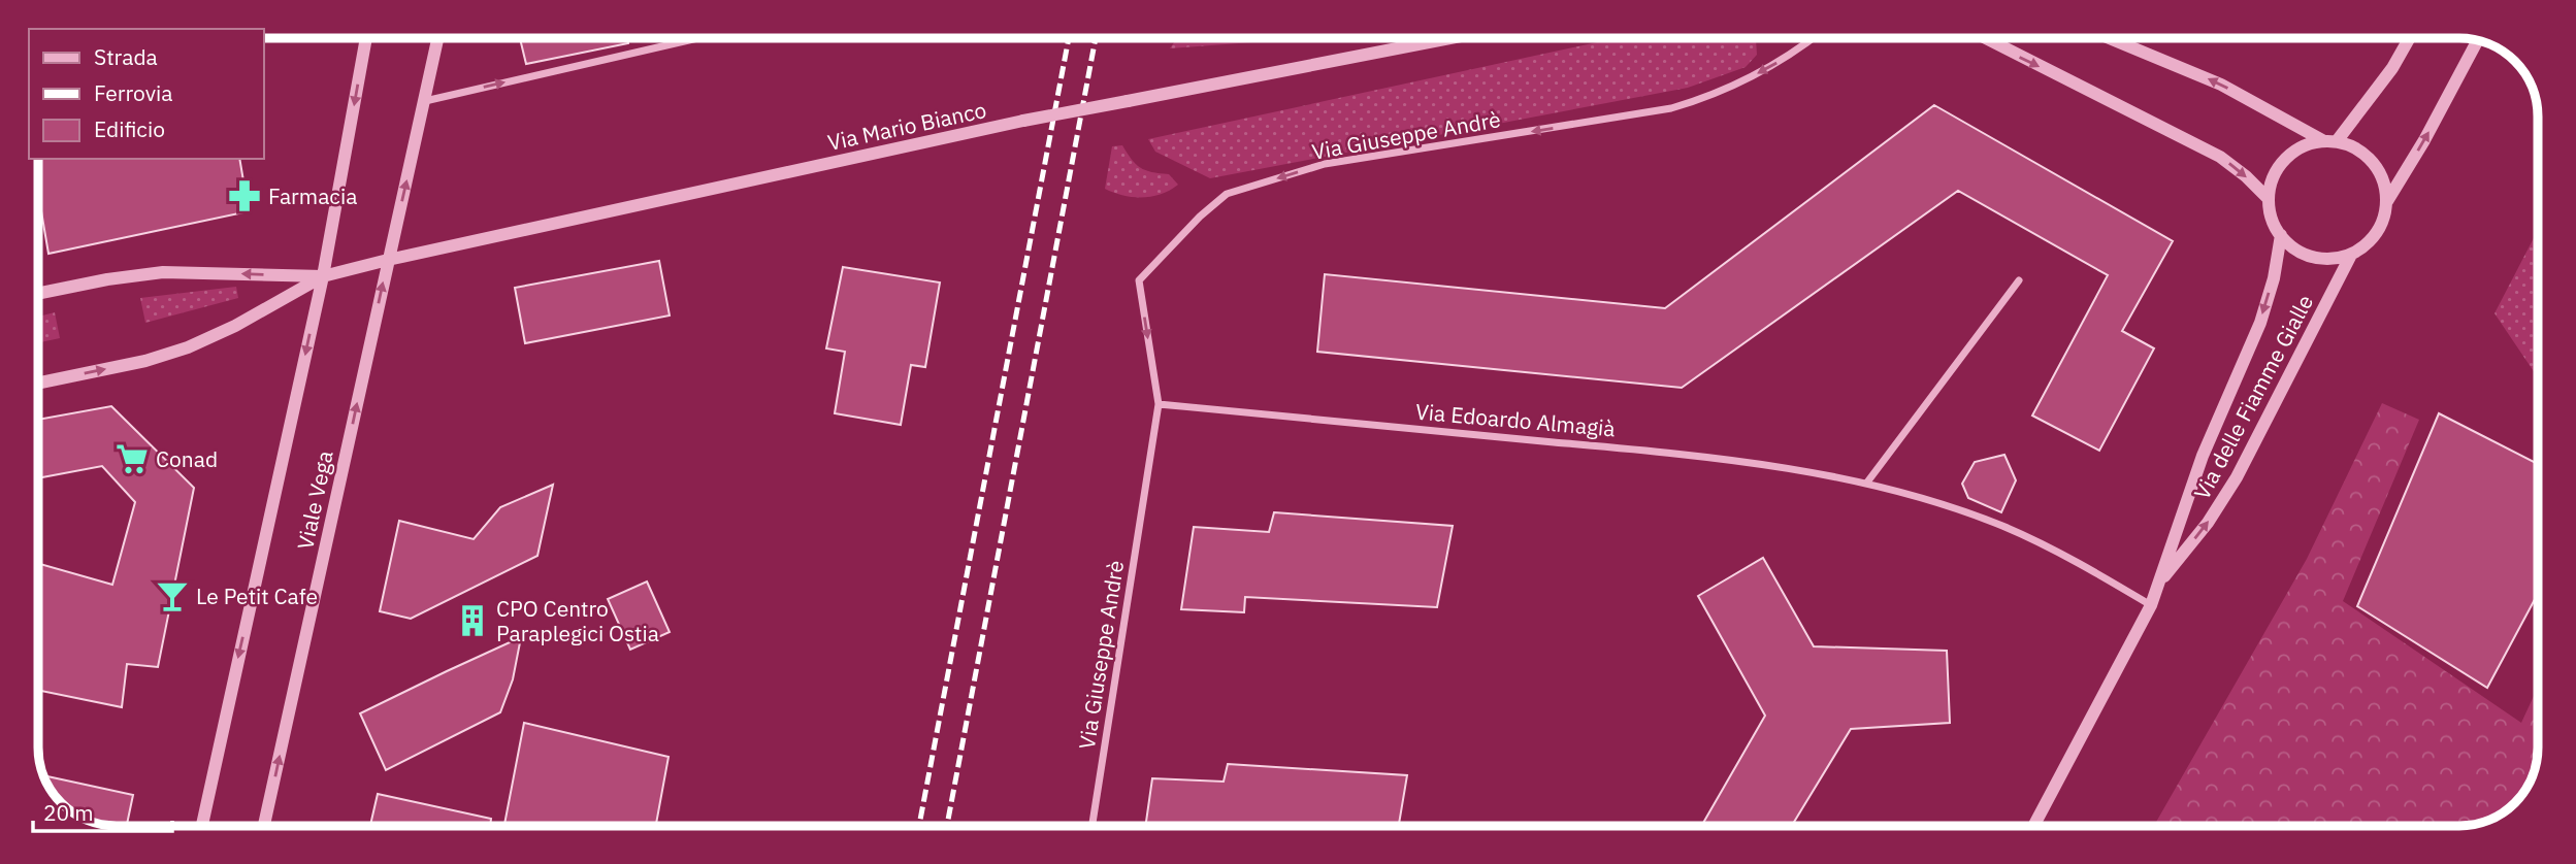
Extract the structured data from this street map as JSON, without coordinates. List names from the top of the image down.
{
  "streets": {
    "street": [
      "Via Mario Bianco",
      "Via Giuseppe Andrè",
      "Via delle Fiamme Gialle",
      "Via Edoardo Almagià",
      "Viale Vega"
    ]
  },
  "crossings": [
    ["Via Mario Bianco", "Viale Vega"],
    ["Via Giuseppe Andrè", "Via Edoardo Almagià"],
    ["Via delle Fiamme Gialle", "Via Edoardo Almagià"]
  ],
  "one_way": ["Via Giuseppe Andrè"],
  "places": {
    "pharmacy": ["Farmacia"],
    "supermarket": ["Conad"],
    "bar": ["Le Petit Cafe"],
    "building": ["CPO Centro Paraplegici Ostia"]
  },
  "legend": ["Strada", "Ferrovia", "Edificio"],
  "scale_bar": "20 m"
}
